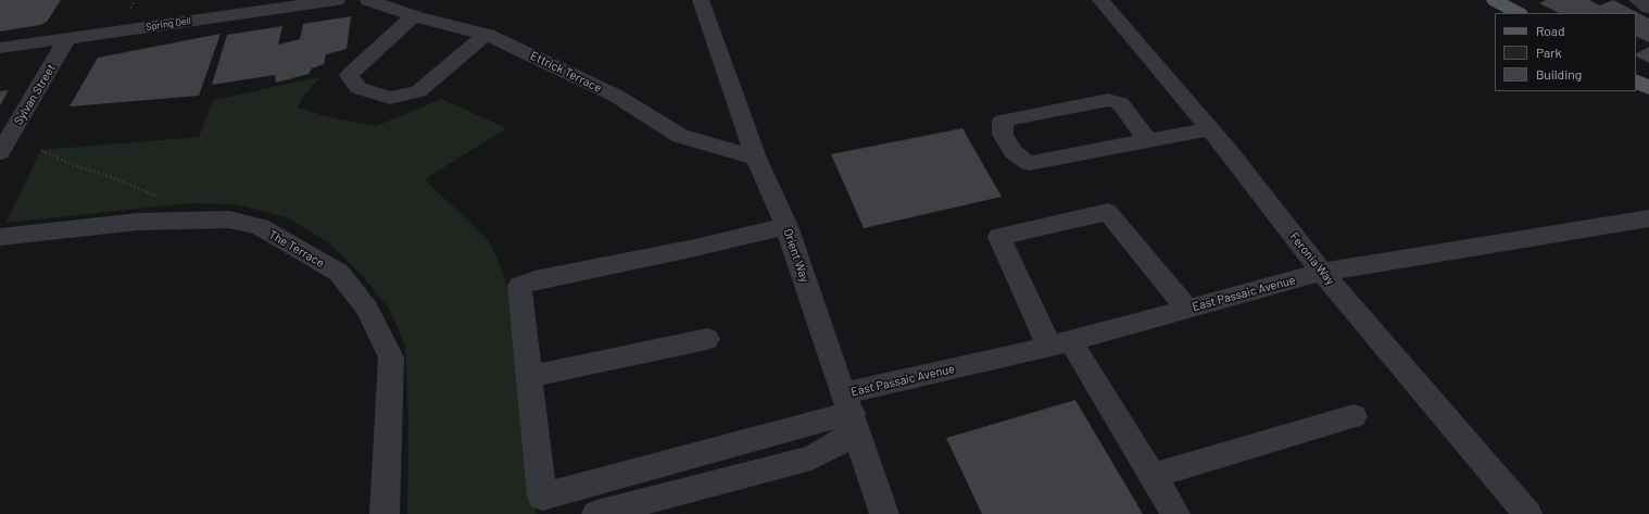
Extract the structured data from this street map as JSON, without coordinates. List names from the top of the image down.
{
  "streets": {
    "street": [
      "Spring Dell",
      "Ettrick Terrace",
      "Sylvan Street",
      "The Terrace",
      "Orient Way",
      "Feronia Way",
      "East Passaic Avenue"
    ]
  },
  "crossings": [
    ["Spring Dell", "Sylvan Street"],
    ["Ettrick Terrace", "Orient Way"],
    ["Orient Way", "East Passaic Avenue"],
    ["Feronia Way", "East Passaic Avenue"]
  ],
  "legend": ["Road", "Park", "Building"]
}
